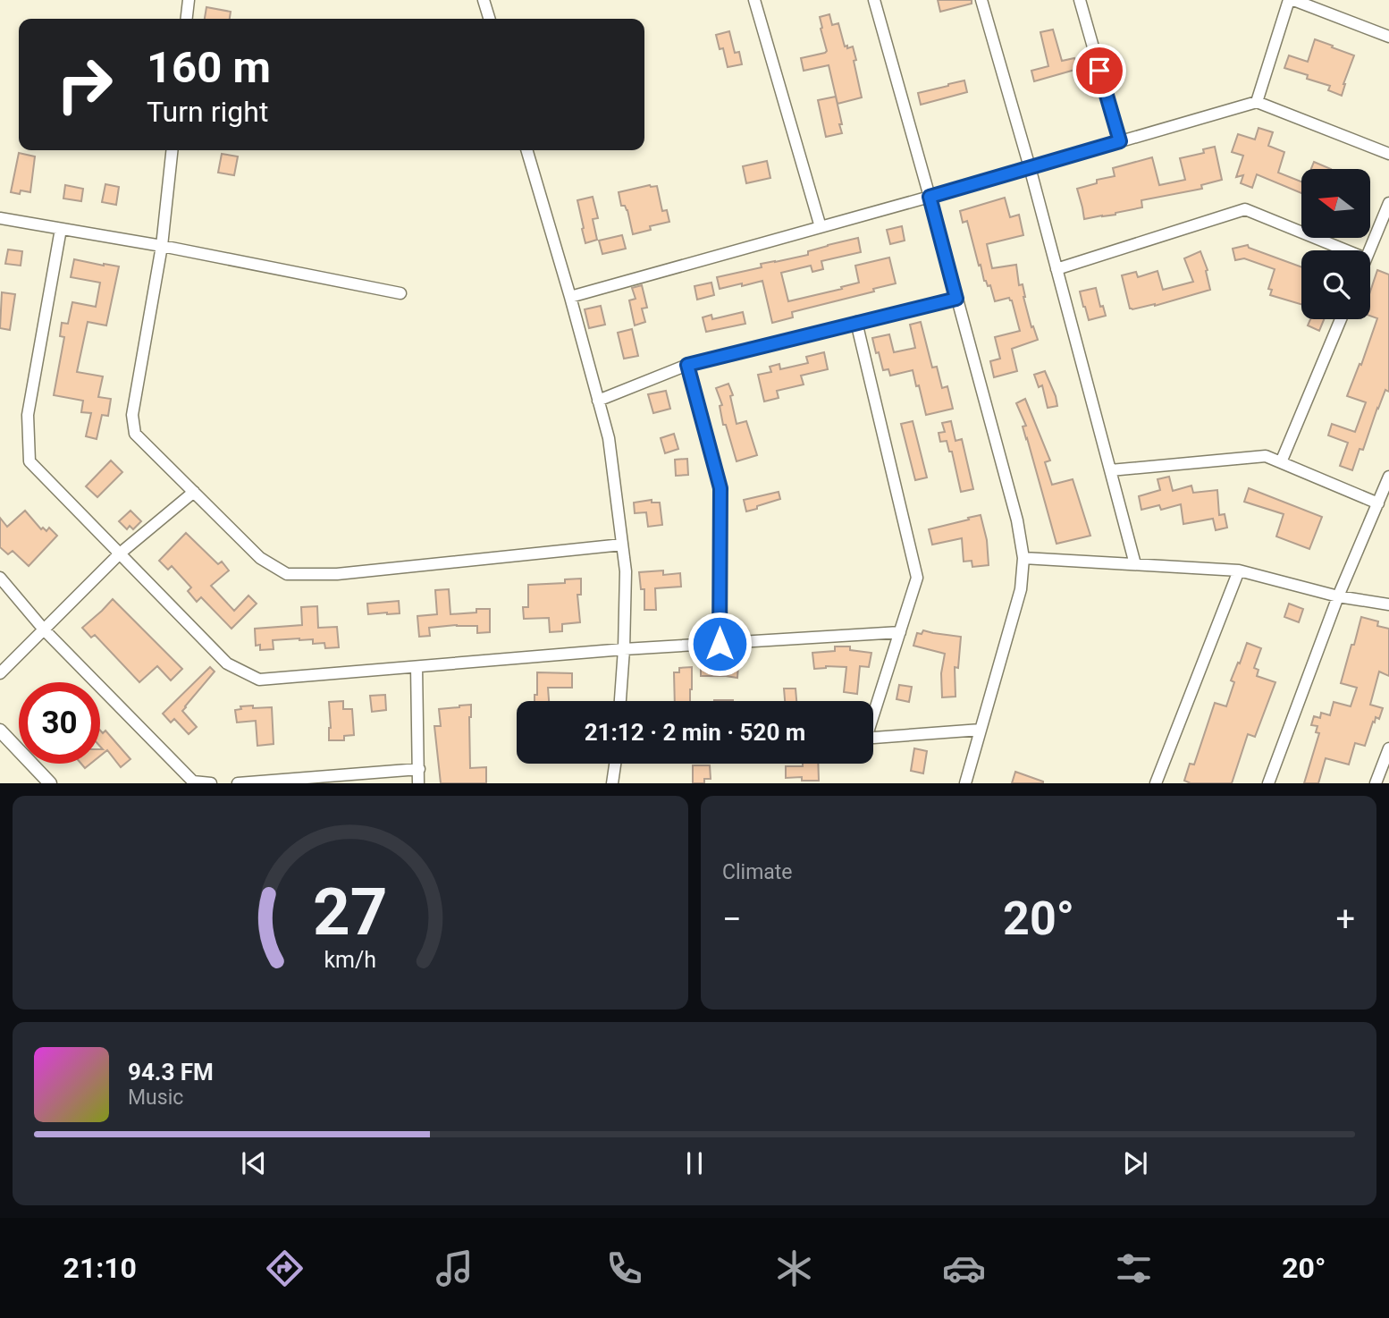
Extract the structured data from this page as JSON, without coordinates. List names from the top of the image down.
{
  "north": "left",
  "page": {
    "turn": ["160 m", "Turn right"],
    "limit": "30",
    "trip": "21:12 · 2 min · 520 m",
    "tile": "Climate",
    "heat": ["−", "20°", "+"],
    "song": ["94.3 FM", "Music"],
    "tabs": ["21:10", "20°"],
    "gauge": ["27", "km/h"]
  }
}
